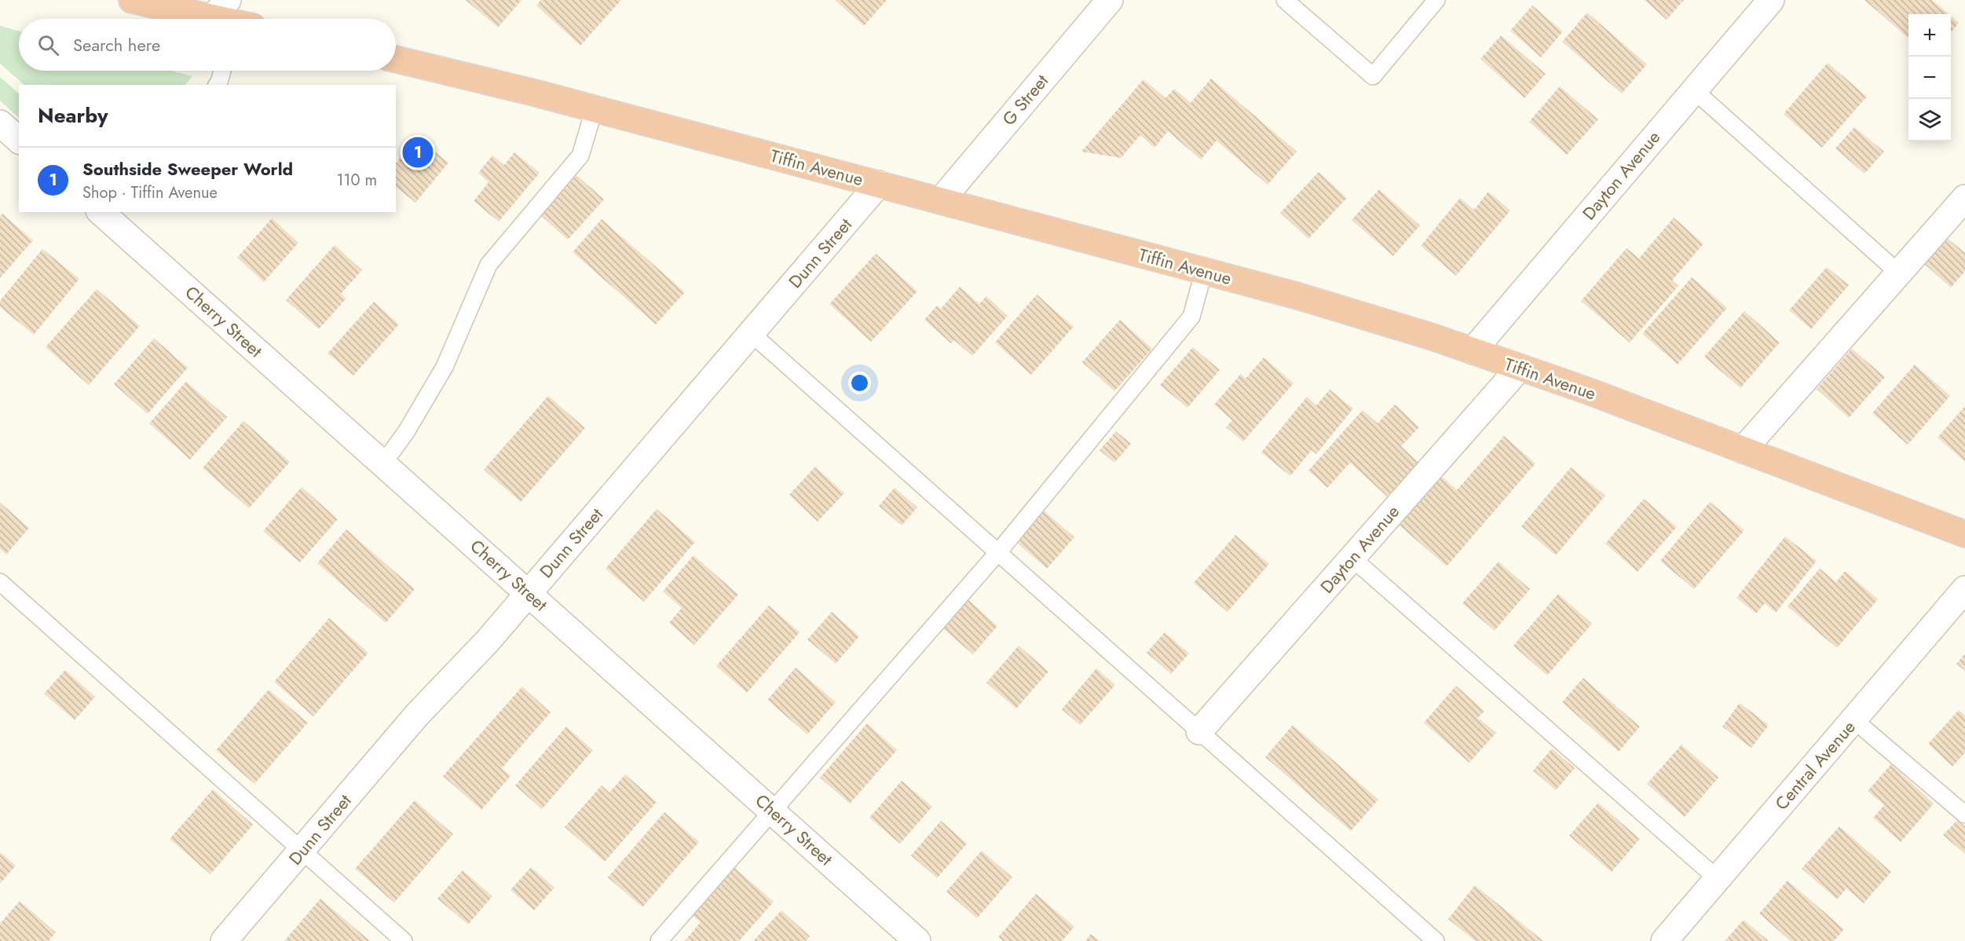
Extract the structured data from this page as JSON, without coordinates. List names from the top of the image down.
{
  "streets": {
    "highway": ["Tiffin Avenue"],
    "street": [
      "G Street",
      "Dayton Avenue",
      "Dunn Street",
      "Cherry Street",
      "Central Avenue"
    ]
  },
  "crossings": [
    ["G Street", "Tiffin Avenue"],
    ["Tiffin Avenue", "Dayton Avenue"],
    ["Tiffin Avenue", "Dunn Street"],
    ["Dunn Street", "Cherry Street"]
  ],
  "page": {
    "map_buttons": ["+", "−"],
    "search": "Search here",
    "heading": "Nearby",
    "pins": "1",
    "list": [
      {
        "mark": "1",
        "name": "Southside Sweeper World",
        "note": "Shop · Tiffin Avenue",
        "value": "110 m"
      }
    ]
  }
}
